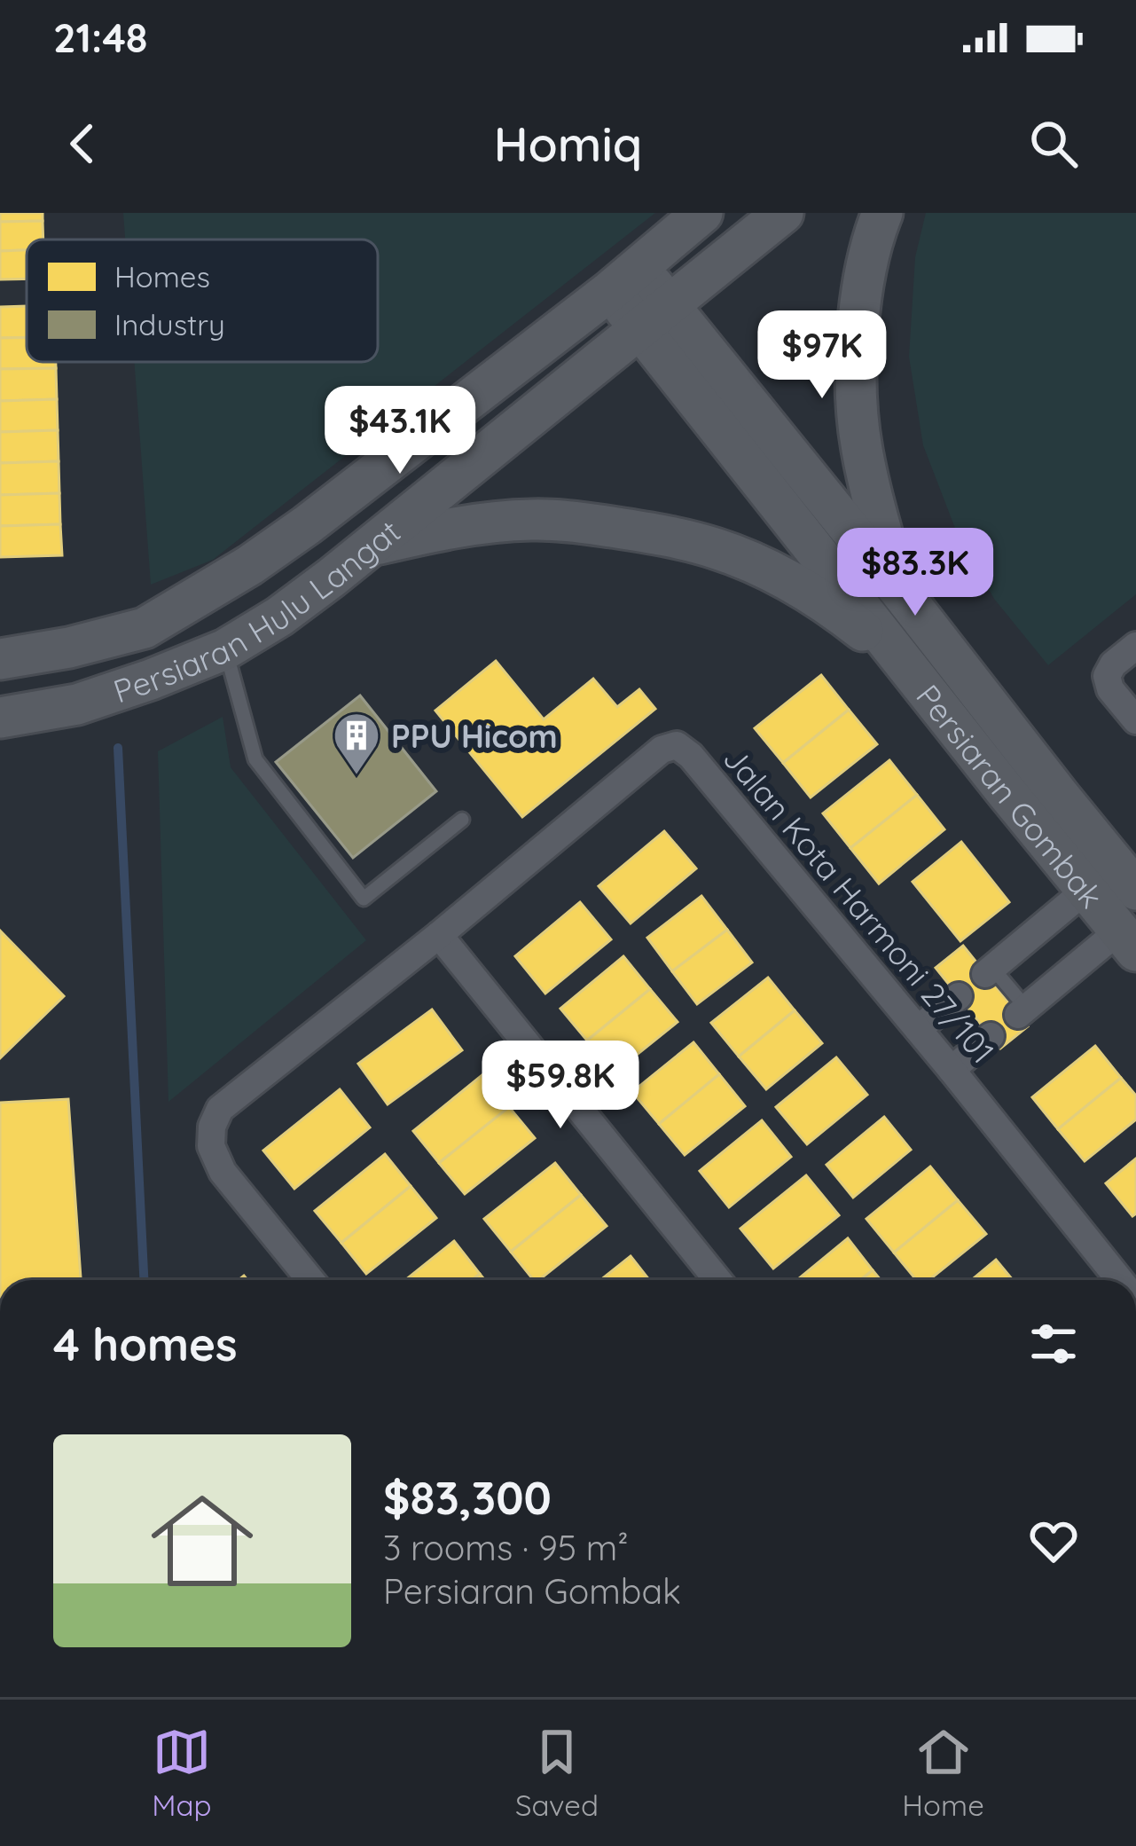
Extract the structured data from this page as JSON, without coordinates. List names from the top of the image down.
{
  "streets": {
    "main road": ["Persiaran Hulu Langat", "Persiaran Gombak"],
    "street": ["Jalan Kota Harmoni 27/101"]
  },
  "crossings": [
    ["Persiaran Hulu Langat", "Persiaran Gombak"]
  ],
  "places": {
    "building": ["PPU Hicom"]
  },
  "legend": ["Homes", "Industry"],
  "page": {
    "status": "21:48",
    "header": "Homiq",
    "price": [
      "$97K",
      "$43.1K",
      "$83.3K",
      "$59.8K"
    ],
    "heading": "4 homes",
    "list": [
      {
        "name": "$83,300",
        "note": "3 rooms · 95 m² · Persiaran Gombak"
      }
    ],
    "tabs": ["Map", "Saved", "Home"]
  }
}
